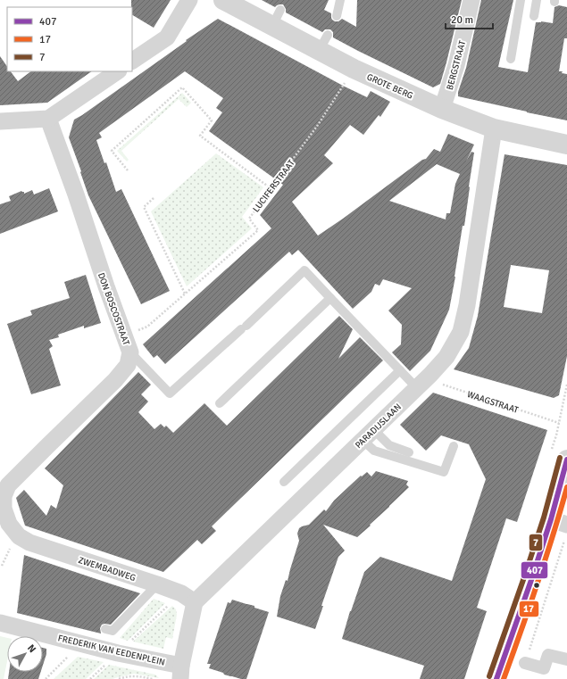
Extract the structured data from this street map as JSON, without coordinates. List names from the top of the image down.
{
  "streets": {
    "street": [
      "BERGSTRAAT",
      "GROTE BERG",
      "DON BOSCOSTRAAT",
      "PARADIJSLAAN",
      "ZWEMBADWEG",
      "FREDERIK VAN EEDENPLEIN"
    ],
    "path": ["LUCIFERSTRAAT", "WAAGSTRAAT"]
  },
  "crossings": [
    ["BERGSTRAAT", "GROTE BERG"],
    ["GROTE BERG", "LUCIFERSTRAAT"],
    ["GROTE BERG", "PARADIJSLAAN"],
    ["LUCIFERSTRAAT", "DON BOSCOSTRAAT"],
    ["DON BOSCOSTRAAT", "ZWEMBADWEG"],
    ["WAAGSTRAAT", "PARADIJSLAAN"],
    ["PARADIJSLAAN", "ZWEMBADWEG"]
  ],
  "lines": ["transit line 7", "transit line 407", "transit line 17"],
  "legend": ["407", "17", "7"],
  "scale_bar": "20 m",
  "north": "top right"
}
